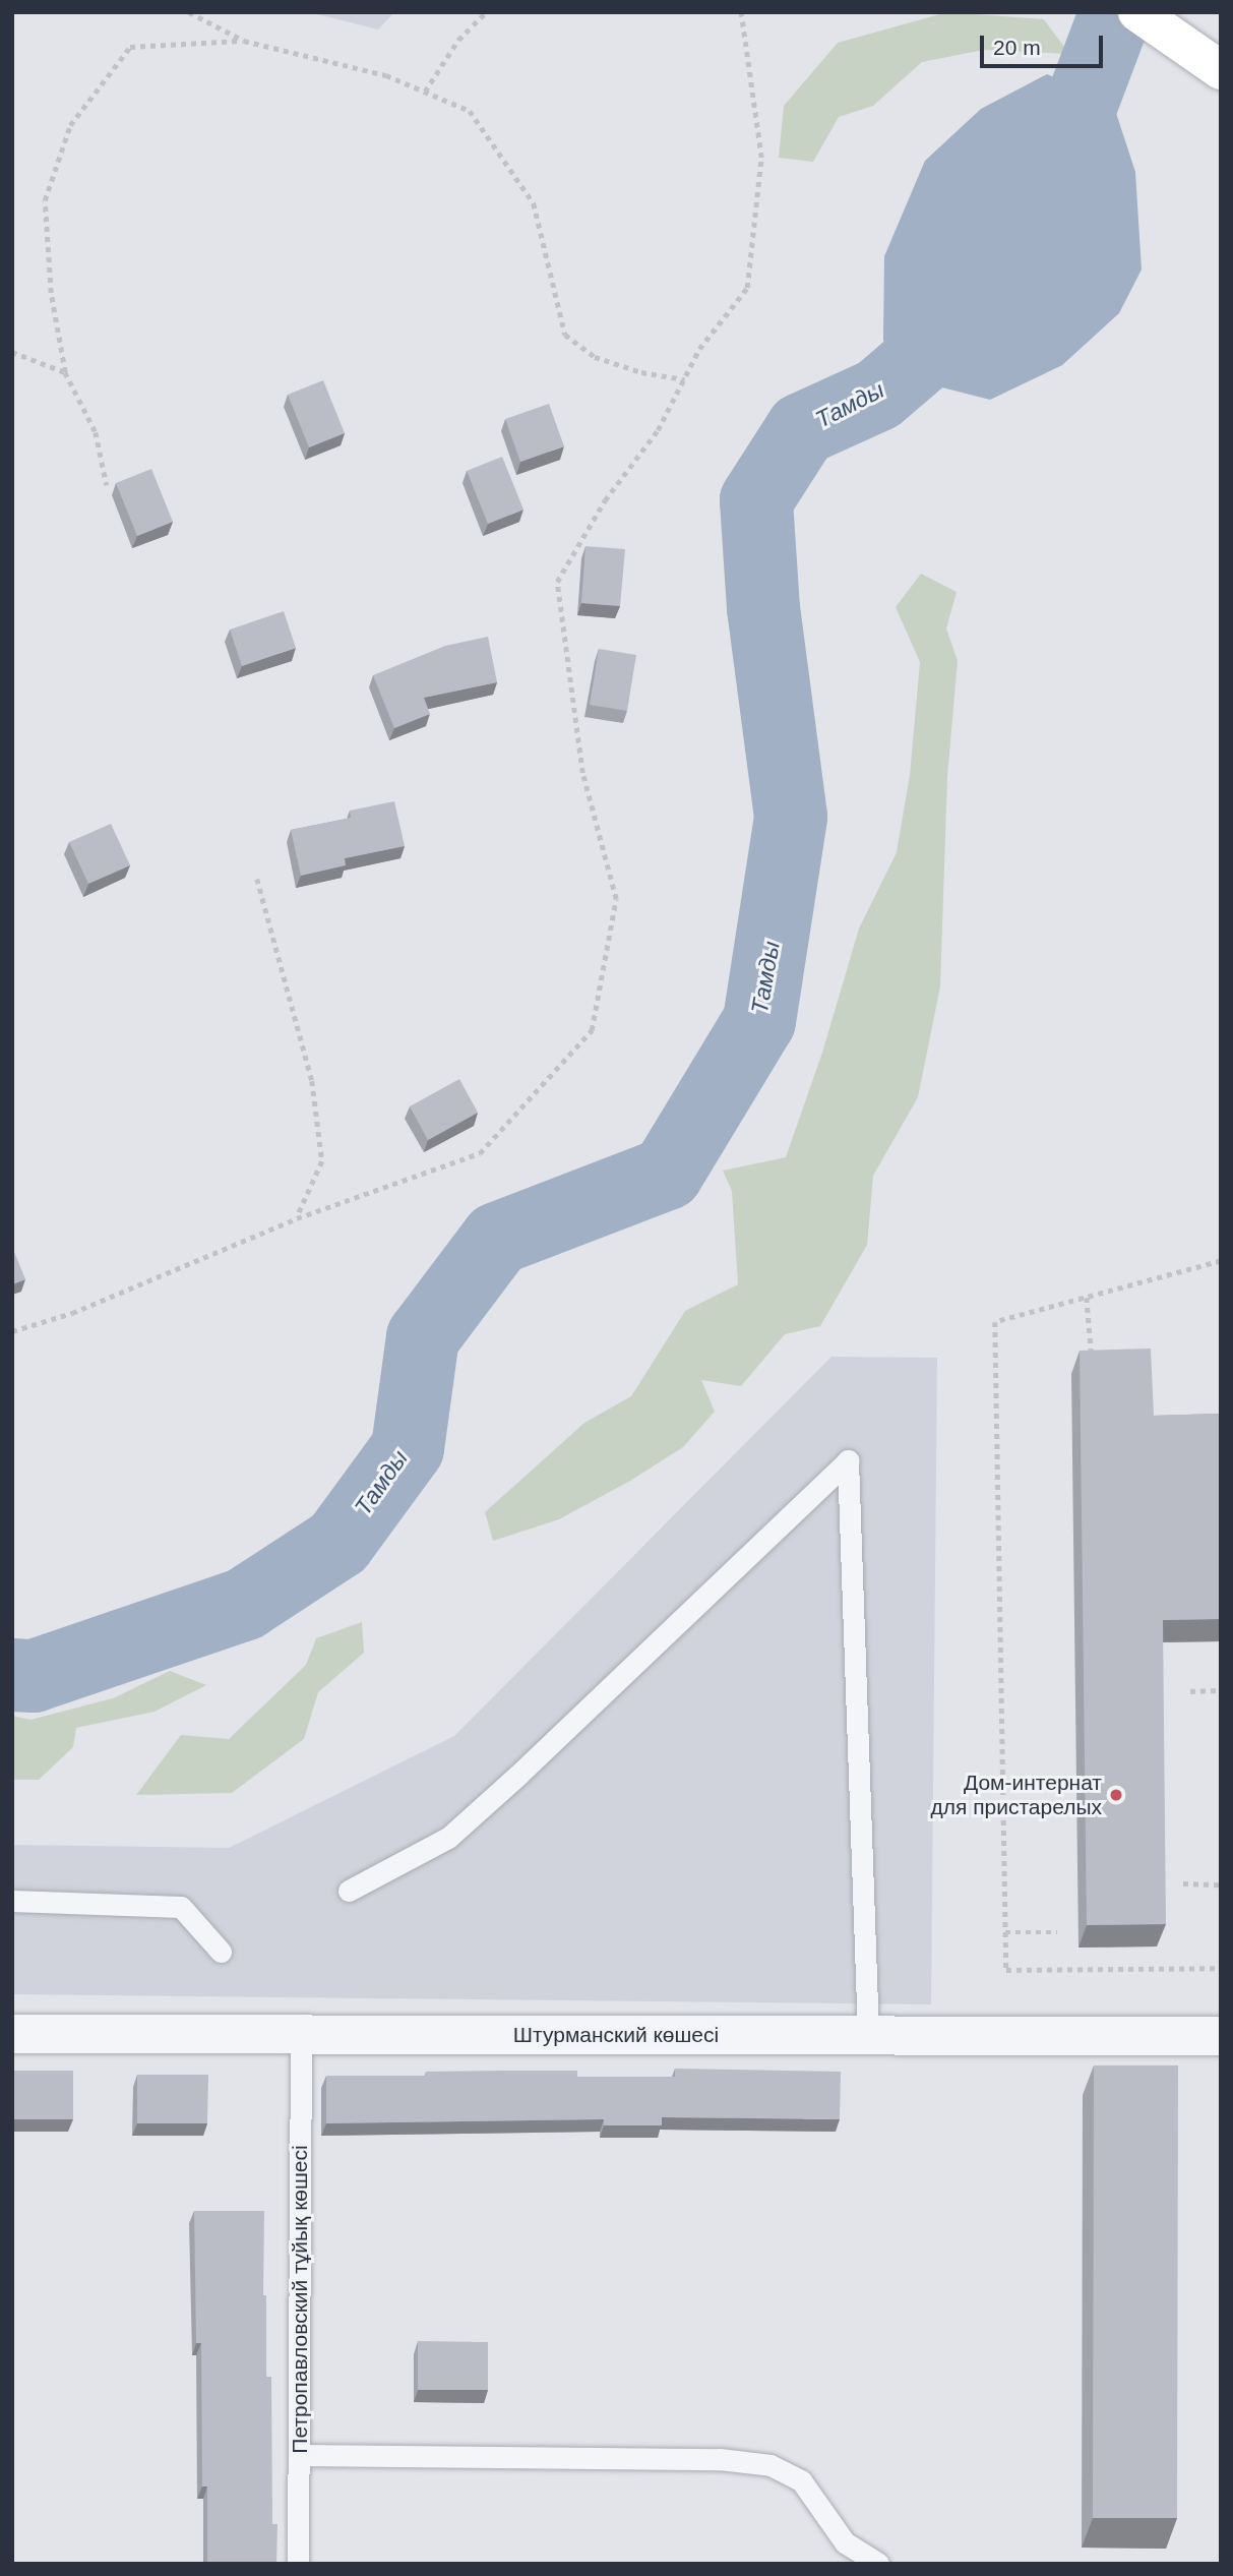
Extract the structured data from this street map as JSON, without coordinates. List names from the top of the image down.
{
  "streets": {
    "street": ["Штурманский көшесі"],
    "lane": ["Петропавловский тұйық көшесі"]
  },
  "crossings": [
    ["Штурманский көшесі", "Петропавловский тұйық көшесі"]
  ],
  "water": ["Тамды"],
  "places": ["Дом-интернат для пристарелых"],
  "scale_bar": "20 m"
}
